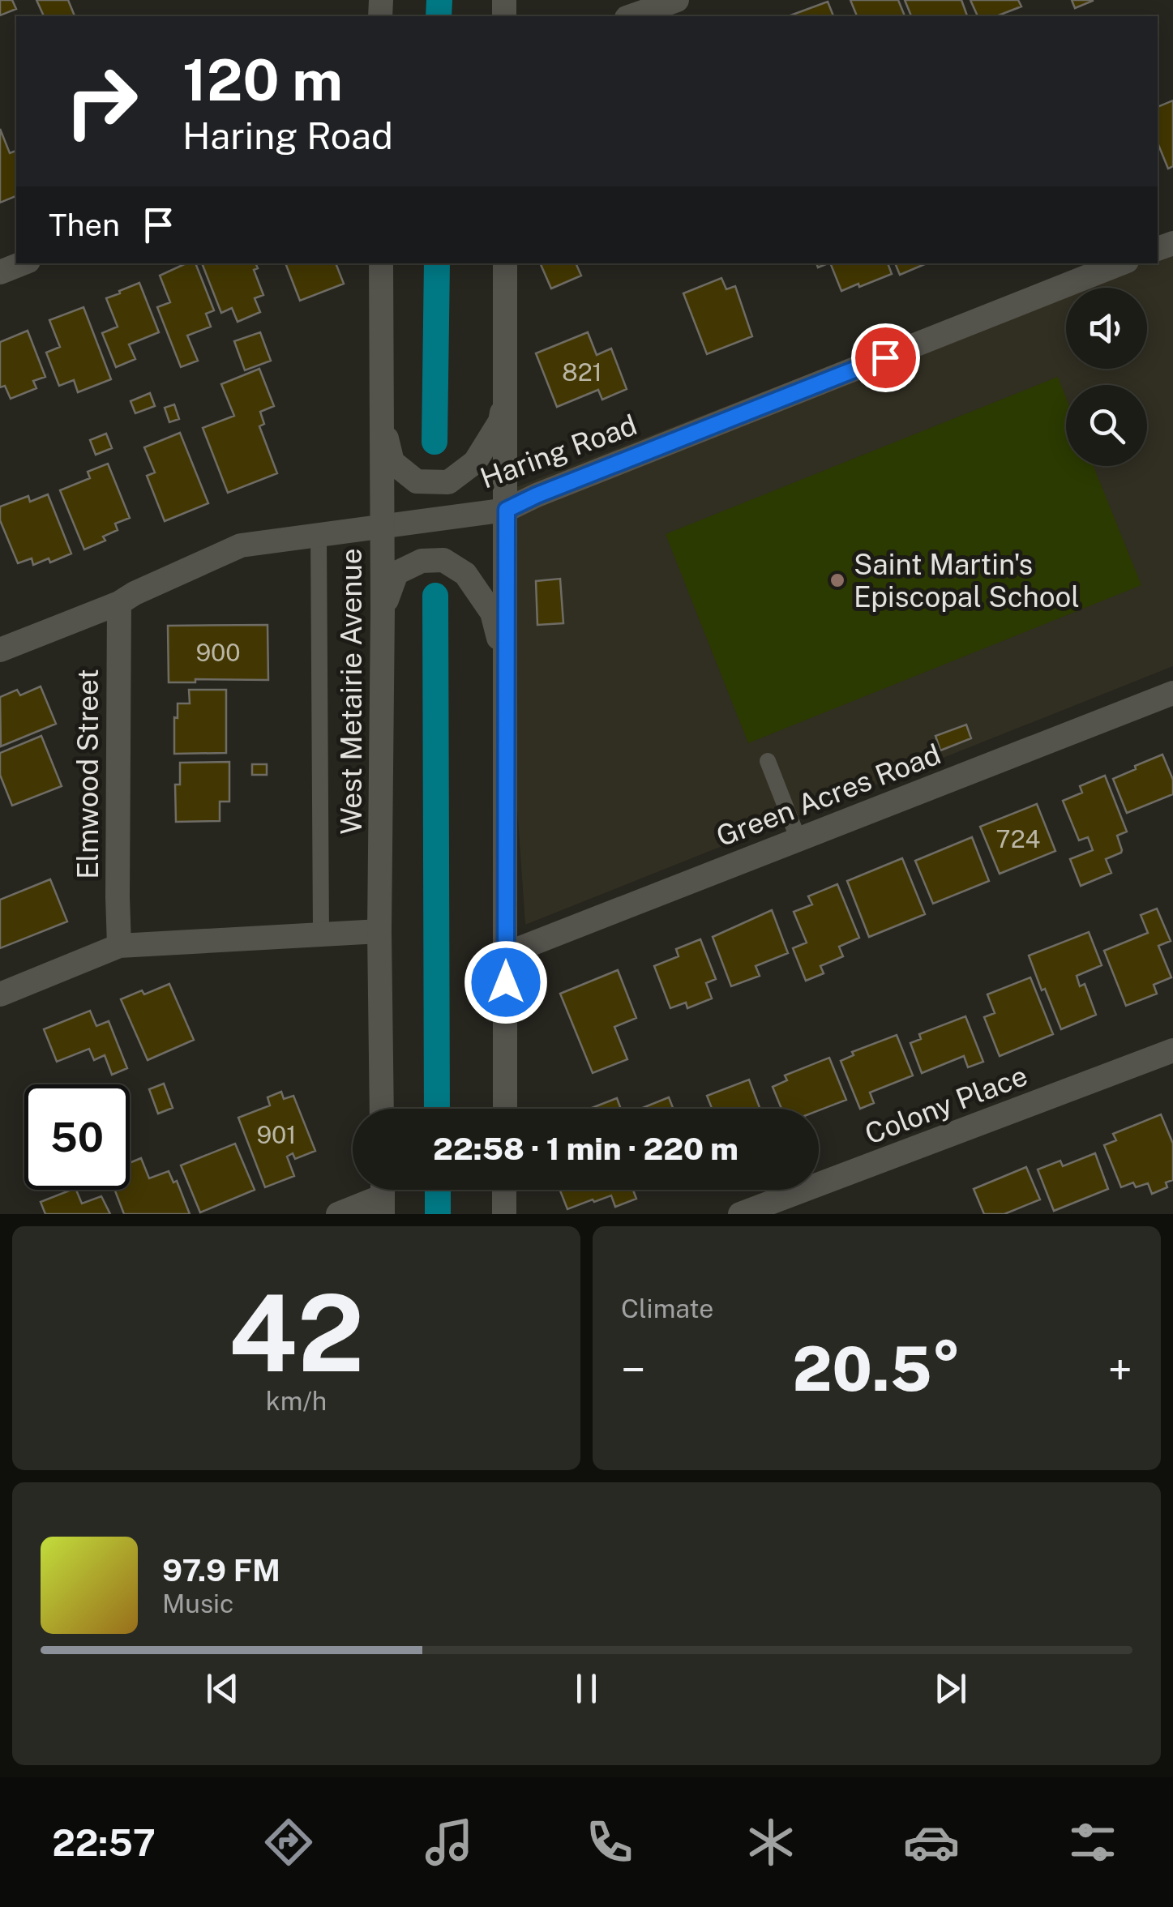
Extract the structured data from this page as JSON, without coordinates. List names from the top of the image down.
{
  "streets": {
    "street": [
      "Haring Road",
      "West Metairie Avenue",
      "Elmwood Street",
      "Green Acres Road",
      "Colony Place"
    ]
  },
  "crossings": [
    ["Haring Road", "West Metairie Avenue"],
    ["Haring Road", "Elmwood Street"]
  ],
  "places": ["Saint Martin's Episcopal School"],
  "house_numbers": [
    "821",
    "900",
    "724",
    "901"
  ],
  "page": {
    "turn": ["120 m", "Haring Road"],
    "then": "Then",
    "limit": "50",
    "trip": "22:58 · 1 min · 220 m",
    "tile": [
      ["42", "km/h"],
      "Climate"
    ],
    "heat": ["−", "20.5°", "+"],
    "song": ["97.9 FM", "Music"],
    "tabs": "22:57"
  }
}
